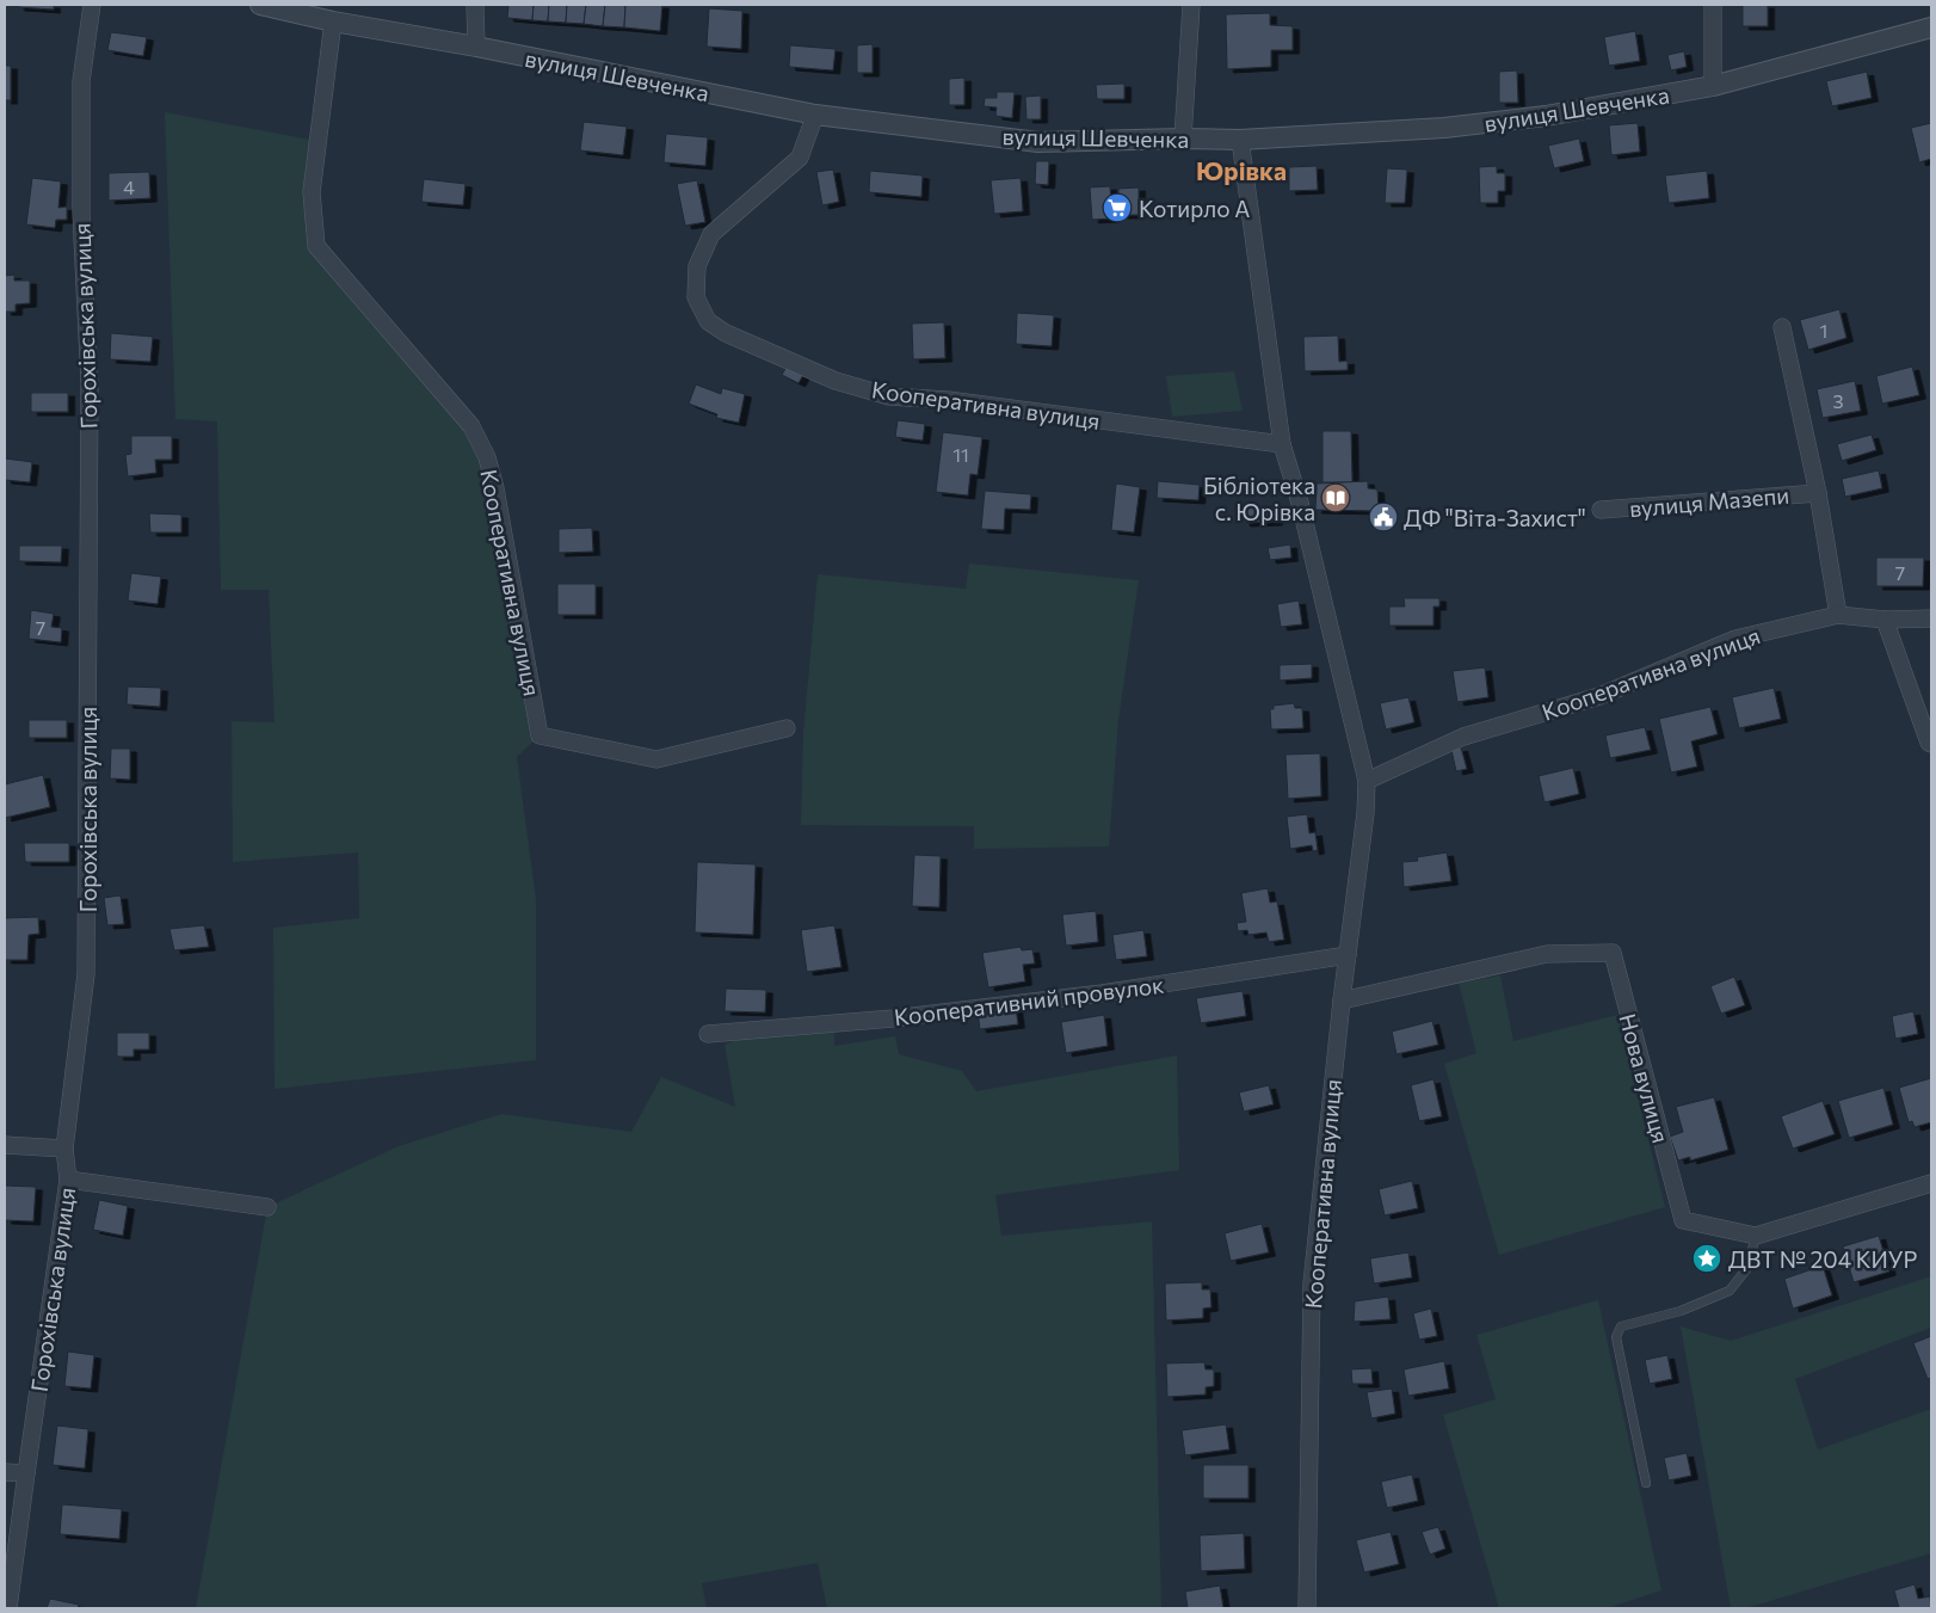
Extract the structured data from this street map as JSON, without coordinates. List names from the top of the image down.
{
  "streets": {
    "street": [
      "вулиця Шевченка",
      "Горохівська вулиця",
      "Кооперативна вулиця",
      "вулиця Мазепи",
      "Кооперативний провулок",
      "Нова вулиця"
    ]
  },
  "crossings": [
    ["вулиця Шевченка", "Кооперативна вулиця"],
    ["Кооперативна вулиця", "вулиця Мазепи"],
    ["Кооперативна вулиця", "Кооперативний провулок"],
    ["Кооперативна вулиця", "Нова вулиця"]
  ],
  "districts": ["Юрівка"],
  "places": {
    "supermarket": ["Котирло А"],
    "library": ["Бібліотека с. Юрівка"],
    "public building": ["ДФ \"Віта-Захист\""],
    "place": ["ДВТ № 204 КИУР"]
  },
  "house_numbers": [
    "4",
    "1",
    "3",
    "11",
    "7",
    "7"
  ]
}
